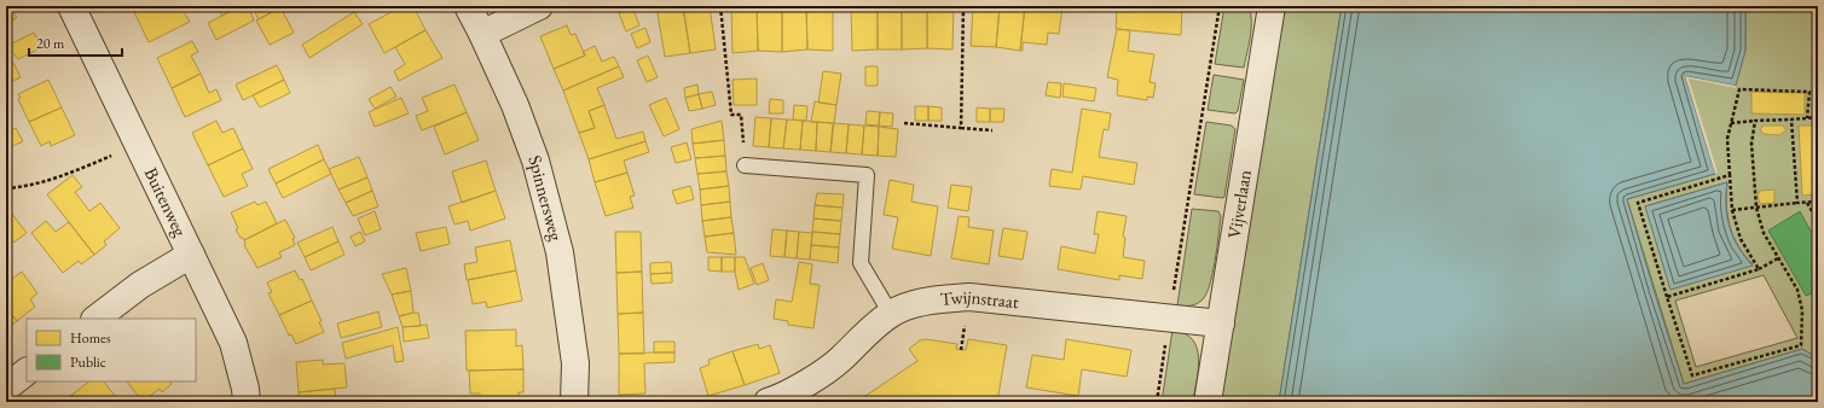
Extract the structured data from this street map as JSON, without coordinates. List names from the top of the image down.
{
  "streets": {
    "street": [
      "Spinnersweg",
      "Buitenweg",
      "Vijverlaan",
      "Twijnstraat"
    ]
  },
  "crossings": [
    ["Vijverlaan", "Twijnstraat"]
  ],
  "legend": ["Homes", "Public"],
  "scale_bar": "20 m"
}
